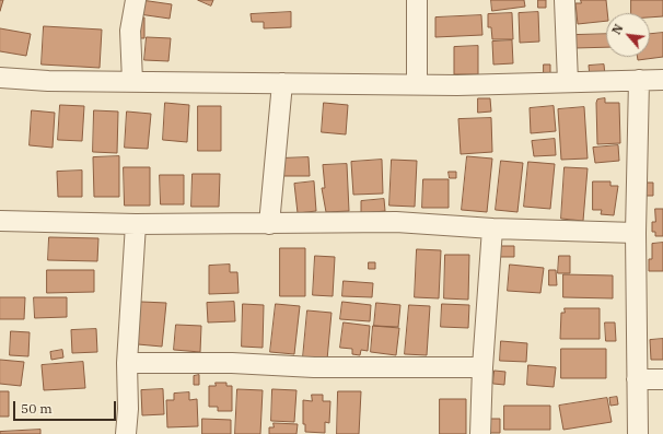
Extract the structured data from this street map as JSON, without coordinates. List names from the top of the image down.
{
  "scale_bar": "50 m",
  "north": "top left"
}
